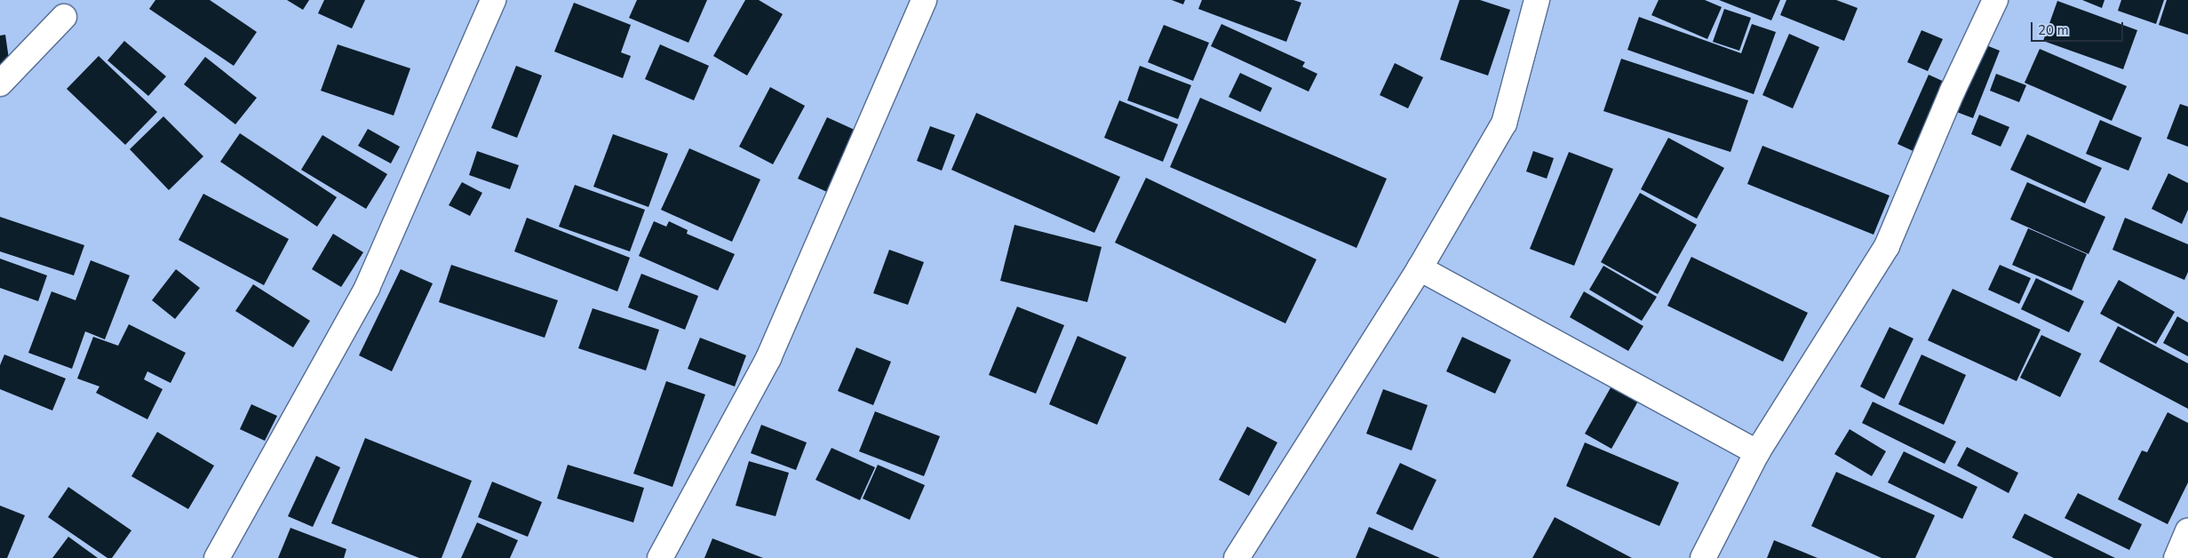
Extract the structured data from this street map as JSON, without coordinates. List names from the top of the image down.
{
  "scale_bar": "20 m"
}
